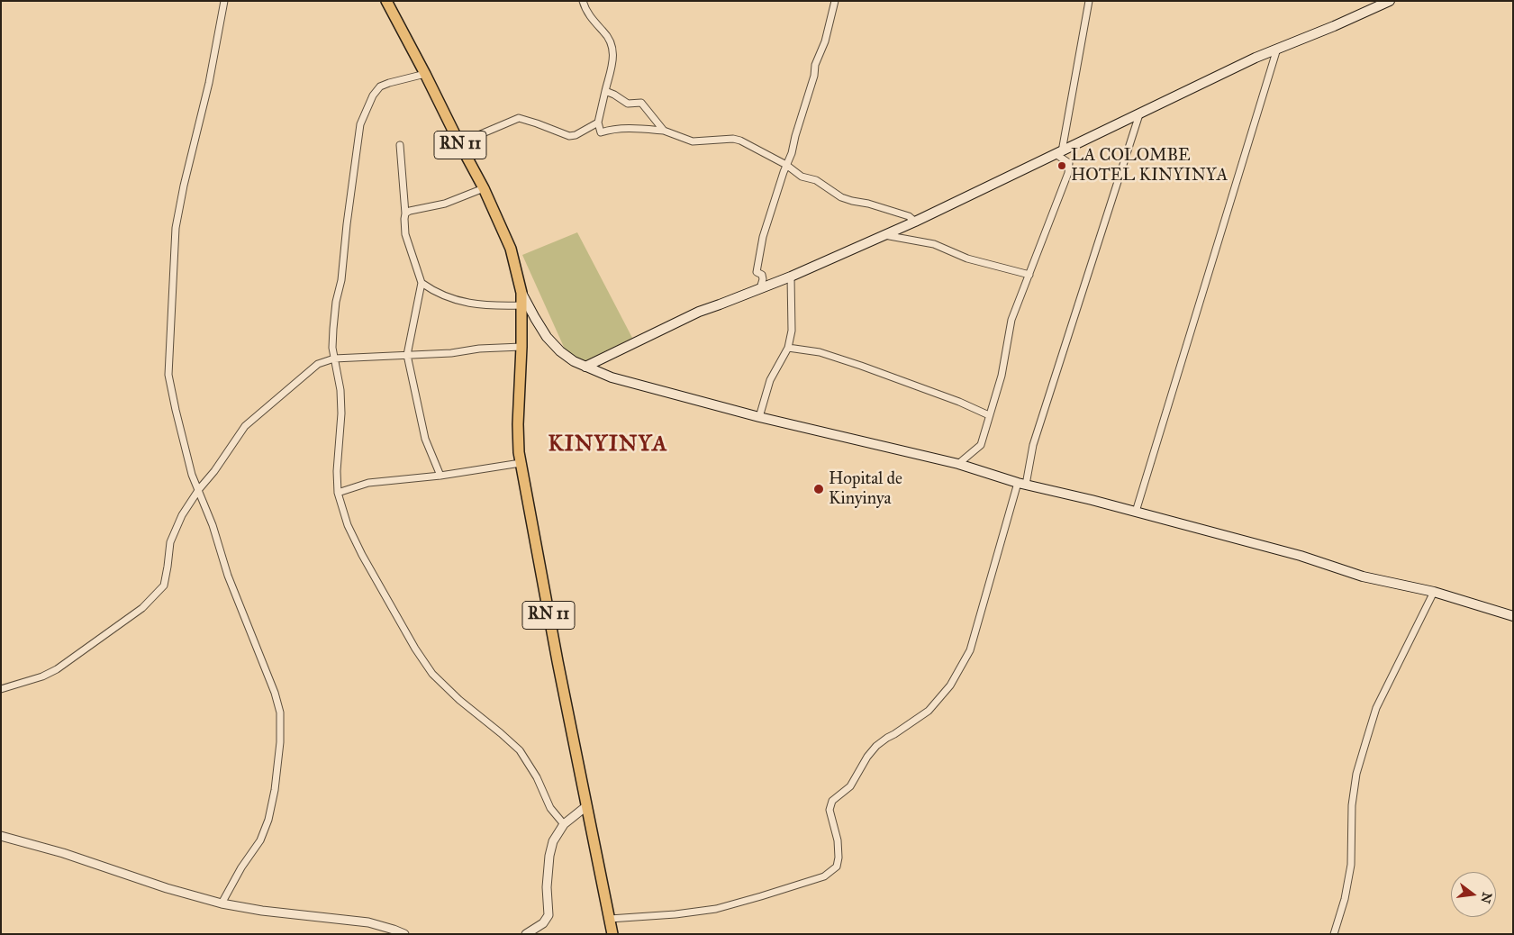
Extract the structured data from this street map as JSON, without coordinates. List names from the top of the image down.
{
  "streets": {
    "main road": ["RN 11"]
  },
  "districts": ["KINYINYA"],
  "places": ["LA COLOMBE HOTEL KINYINYA", "Hopital de Kinyinya"],
  "north": "right"
}
